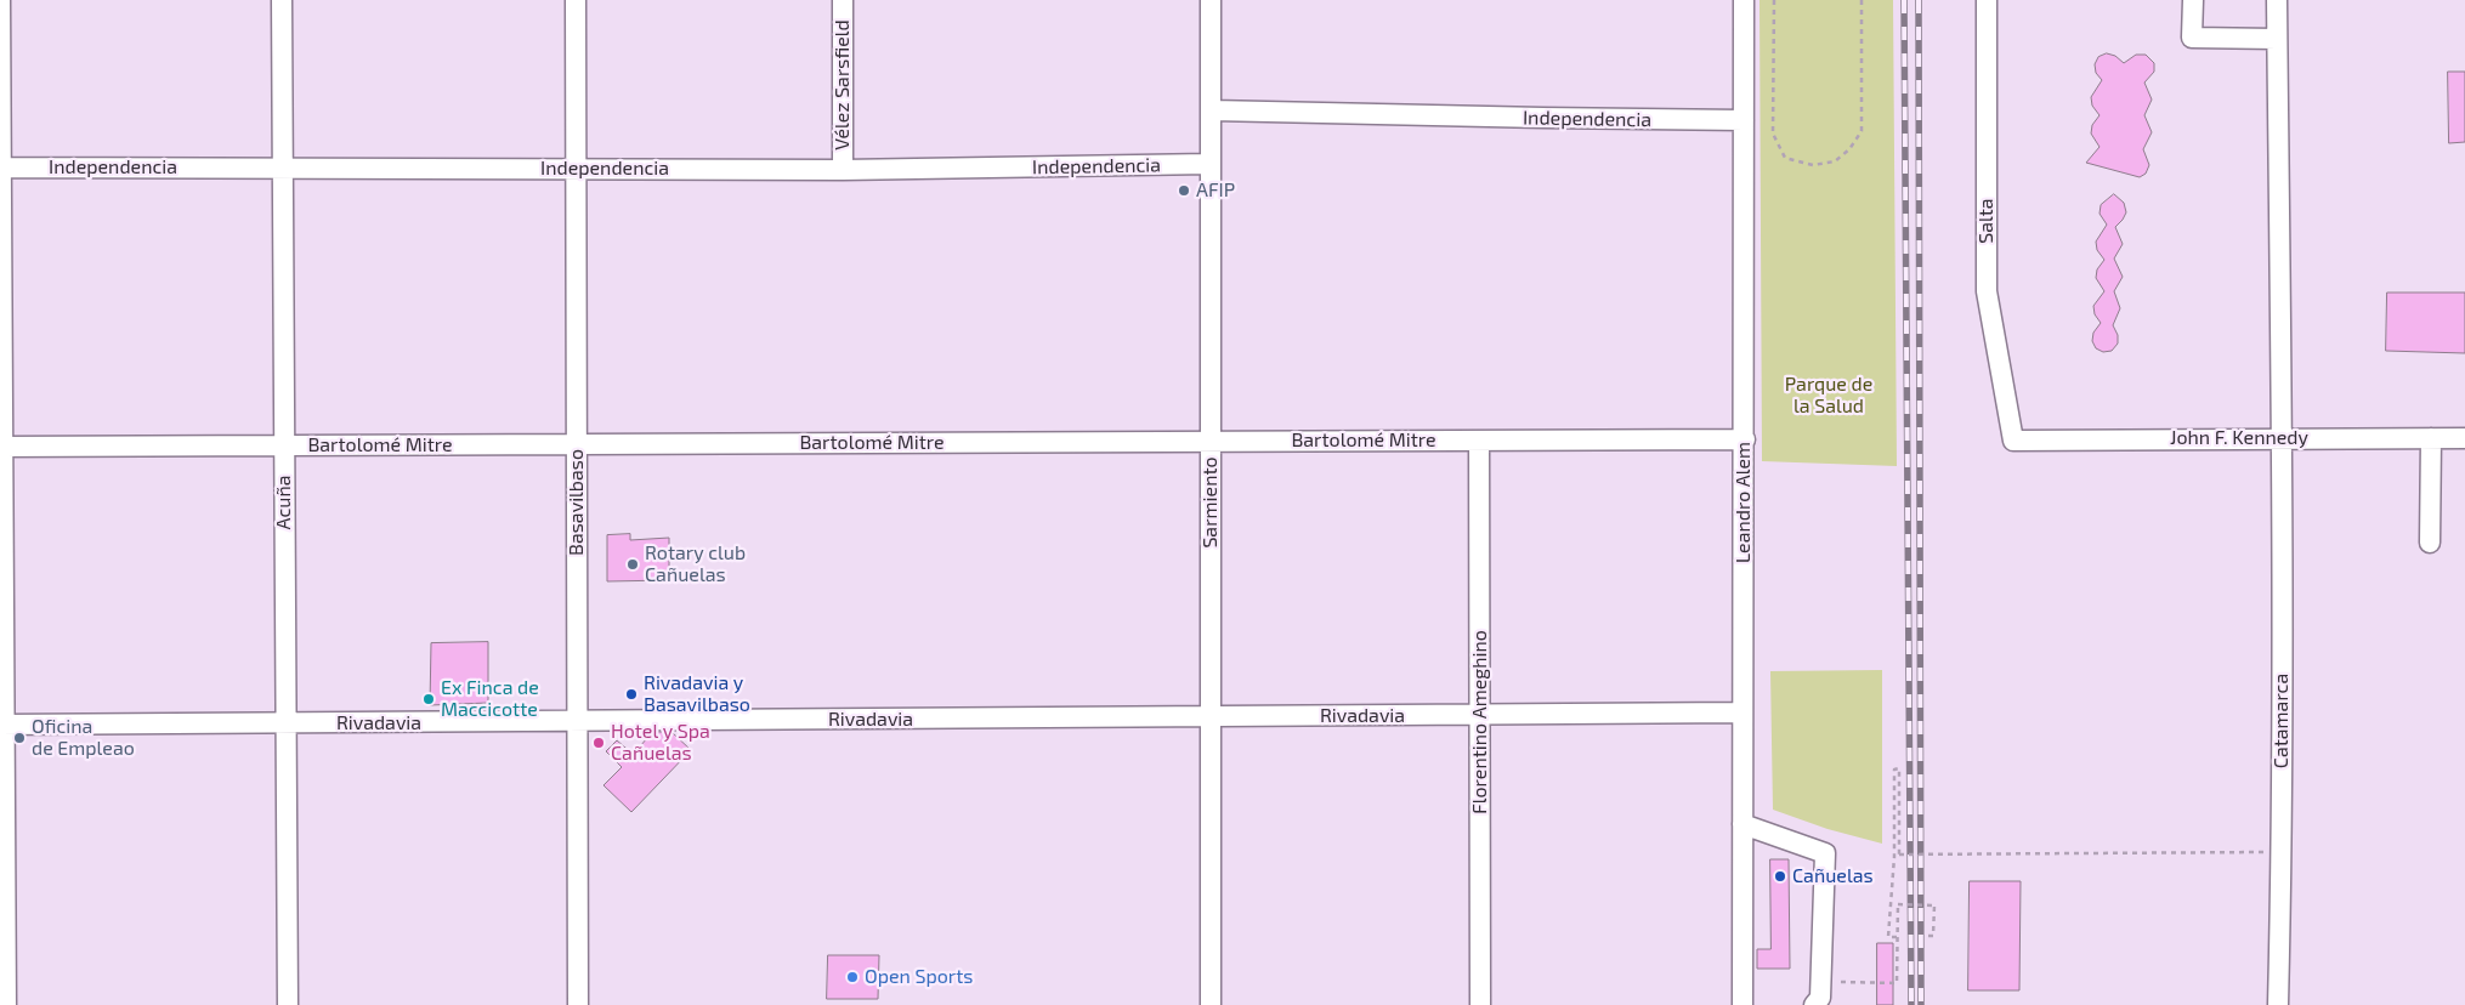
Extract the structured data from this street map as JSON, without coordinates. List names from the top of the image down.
{
  "streets": {
    "street": [
      "Vélez Sarsfield",
      "Independencia",
      "Salta",
      "John F. Kennedy",
      "Bartolomé Mitre",
      "Acuña",
      "Basavilbaso",
      "Sarmiento",
      "Leandro Alem",
      "Rivadavia",
      "Catamarca",
      "Florentino Ameghino"
    ]
  },
  "crossings": [
    ["Vélez Sarsfield", "Independencia"],
    ["Independencia", "Acuña"],
    ["Independencia", "Basavilbaso"],
    ["Independencia", "Sarmiento"],
    ["Independencia", "Leandro Alem"],
    ["Salta", "John F. Kennedy"],
    ["John F. Kennedy", "Catamarca"],
    ["Bartolomé Mitre", "Acuña"],
    ["Bartolomé Mitre", "Basavilbaso"],
    ["Bartolomé Mitre", "Sarmiento"],
    ["Bartolomé Mitre", "Leandro Alem"],
    ["Bartolomé Mitre", "Florentino Ameghino"],
    ["Acuña", "Rivadavia"],
    ["Basavilbaso", "Rivadavia"],
    ["Sarmiento", "Rivadavia"],
    ["Leandro Alem", "Rivadavia"],
    ["Rivadavia", "Florentino Ameghino"]
  ],
  "parks": ["Parque de la Salud"],
  "places": [
    "AFIP",
    "Rotary club Cañuelas",
    "Rivadavia y Basavilbaso",
    "Ex Finca de Maccicotte",
    "Oficina de Empleao",
    "Hotel y Spa Cañuelas",
    "Cañuelas",
    "Open Sports"
  ]
}
